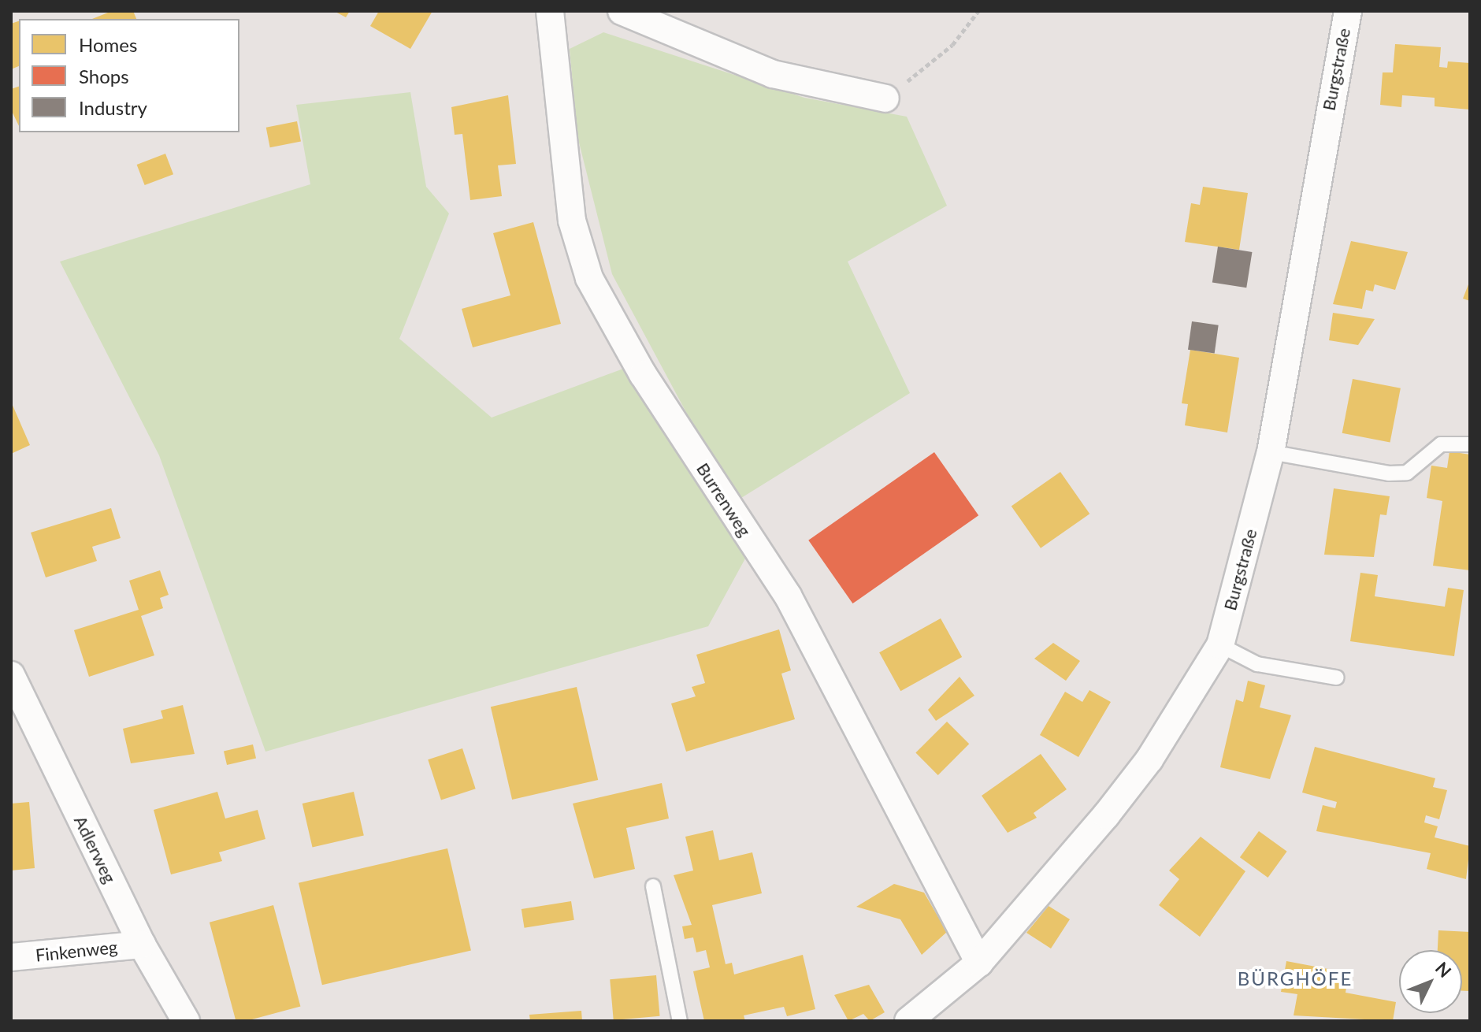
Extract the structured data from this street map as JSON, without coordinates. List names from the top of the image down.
{
  "streets": {
    "street": [
      "Burgstraße",
      "Burrenweg",
      "Adlerweg",
      "Finkenweg"
    ]
  },
  "crossings": [
    ["Burgstraße", "Burrenweg"],
    ["Adlerweg", "Finkenweg"]
  ],
  "districts": ["BÜRGHÖFE"],
  "legend": ["Homes", "Shops", "Industry"],
  "north": "top right"
}
